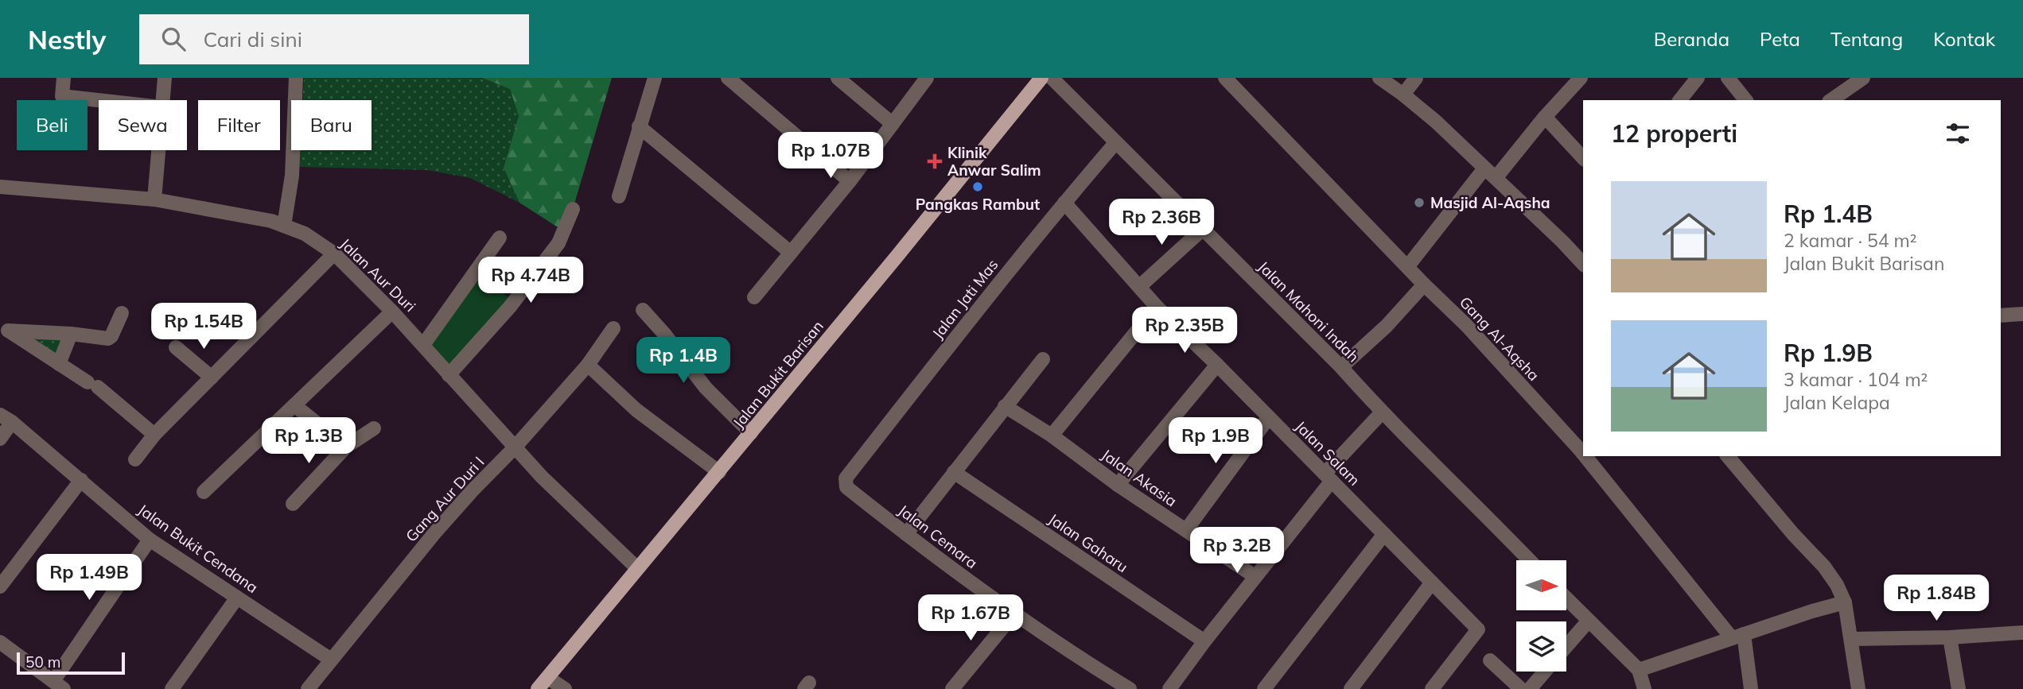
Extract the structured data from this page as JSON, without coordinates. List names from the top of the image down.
{
  "streets": {
    "main road": ["Jalan Bukit Barisan"],
    "street": [
      "Jalan Aur Duri",
      "Jalan Jati Mas",
      "Jalan Mahoni Indah",
      "Gang Al-Aqsha",
      "Jalan Salam",
      "Jalan Akasia",
      "Gang Aur Duri I",
      "Jalan Cemara",
      "Jalan Gaharu",
      "Jalan Bukit Cendana"
    ]
  },
  "crossings": [
    ["Jalan Aur Duri", "Jalan Bukit Barisan"],
    ["Jalan Aur Duri", "Gang Aur Duri I"],
    ["Jalan Jati Mas", "Jalan Mahoni Indah"],
    ["Jalan Jati Mas", "Jalan Salam"],
    ["Jalan Jati Mas", "Jalan Cemara"],
    ["Gang Aur Duri I", "Jalan Bukit Cendana"]
  ],
  "places": {
    "health": ["Klinik Anwar Salim"],
    "other": ["Pangkas Rambut", "Masjid Al-Aqsha"]
  },
  "scale_bar": "50 m",
  "north": "right",
  "page": {
    "header": "Nestly",
    "search": "Cari di sini",
    "nav": [
      "Beranda",
      "Peta",
      "Tentang",
      "Kontak"
    ],
    "chip": [
      "Beli",
      "Sewa",
      "Filter",
      "Baru"
    ],
    "heading": "12 properti",
    "price": [
      "Rp 1.07B",
      "Rp 2.36B",
      "Rp 4.74B",
      "Rp 1.54B",
      "Rp 2.35B",
      "Rp 1.4B",
      "Rp 1.3B",
      "Rp 1.9B",
      "Rp 3.2B",
      "Rp 1.49B",
      "Rp 1.84B",
      "Rp 1.67B"
    ],
    "list": [
      {
        "name": "Rp 1.4B",
        "note": "2 kamar · 54 m² · Jalan Bukit Barisan"
      },
      {
        "name": "Rp 1.9B",
        "note": "3 kamar · 104 m² · Jalan Kelapa"
      }
    ],
    "scale": "50 m"
  }
}
